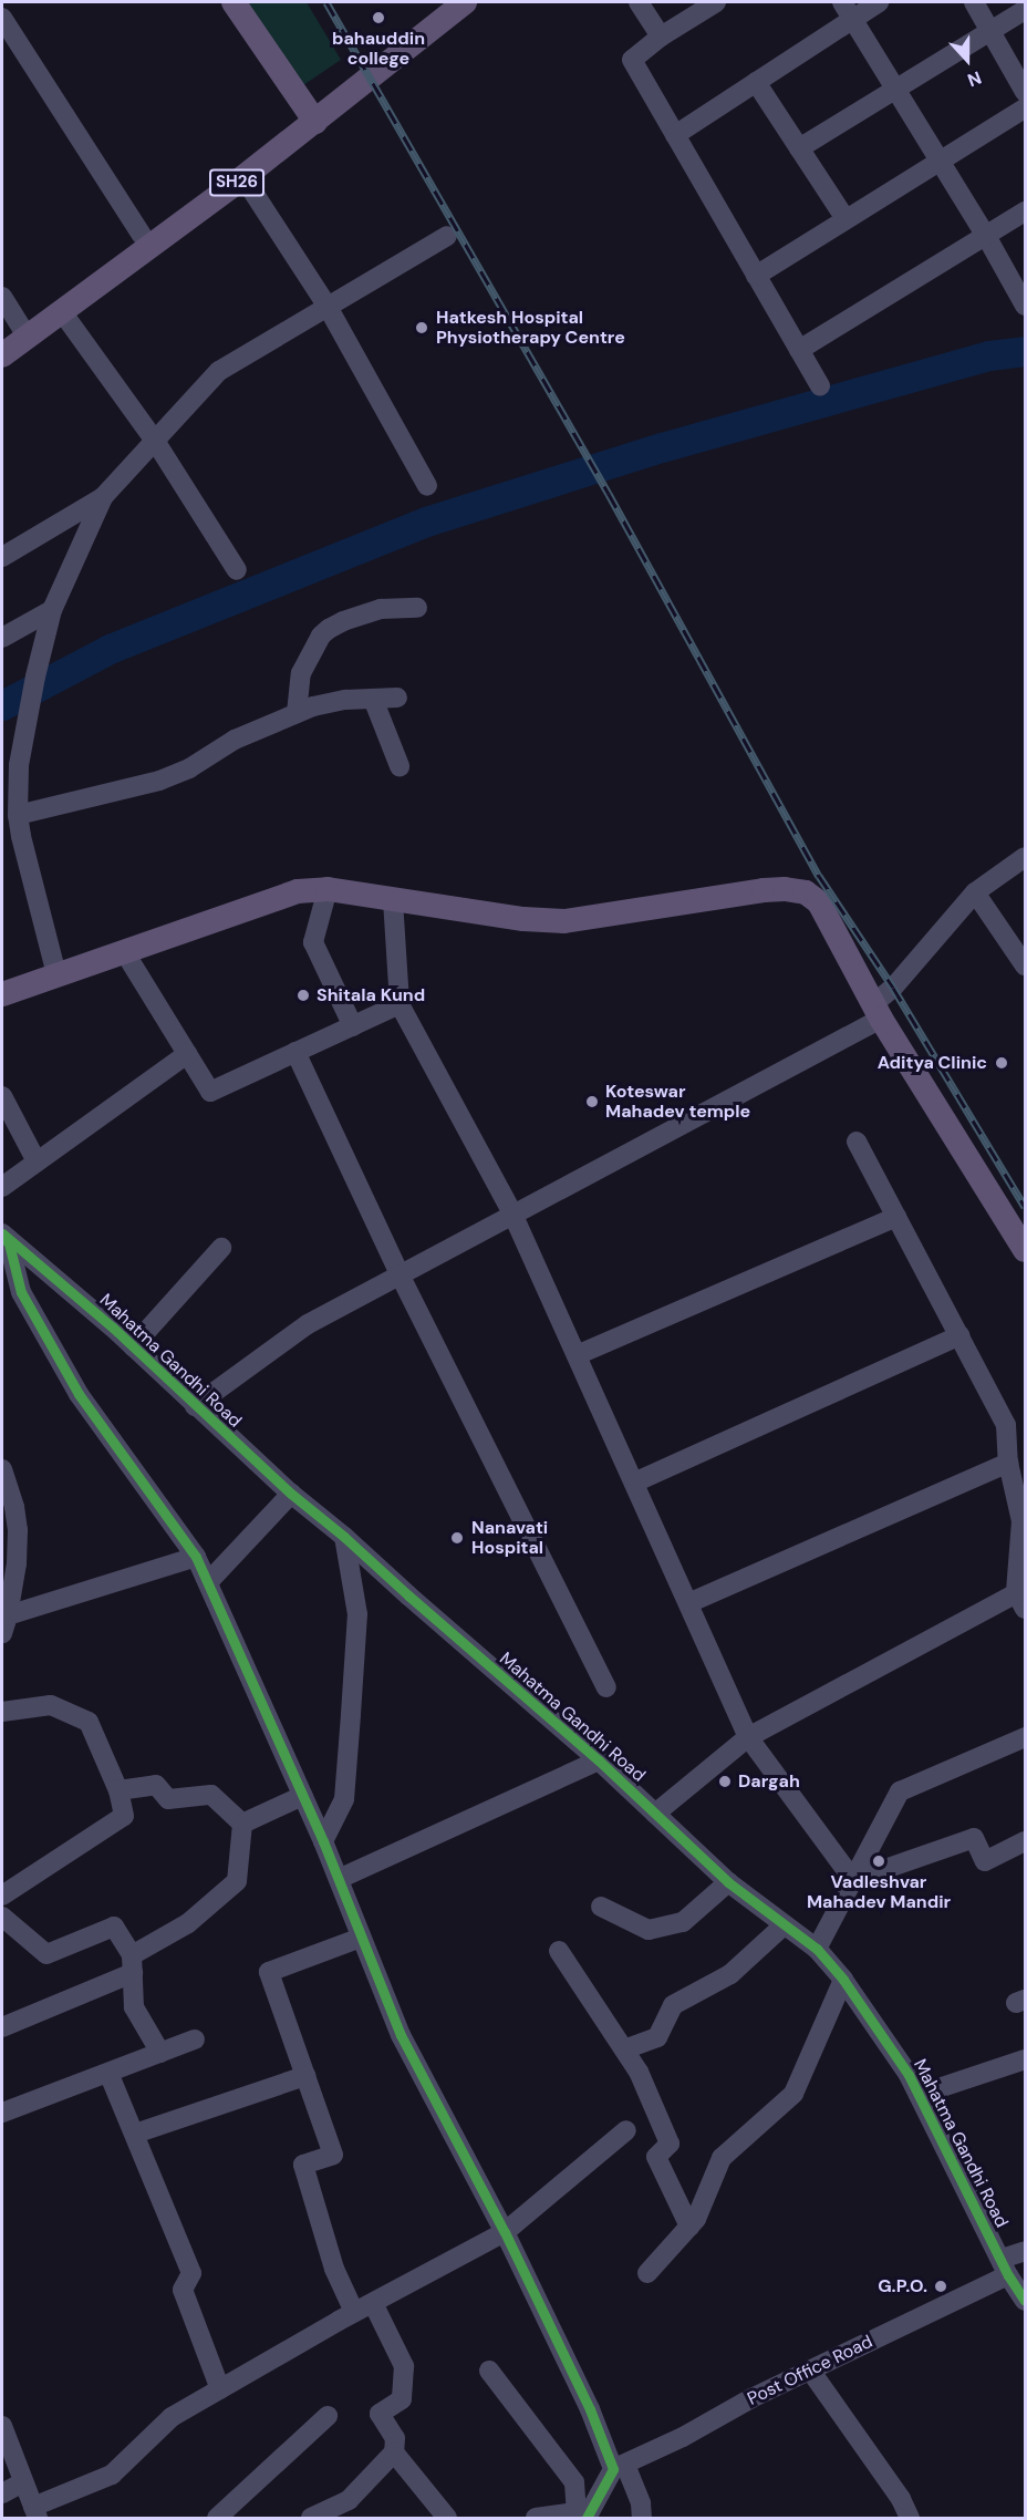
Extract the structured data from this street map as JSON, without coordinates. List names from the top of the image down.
{
  "streets": {
    "main road": ["SH26"],
    "street": ["Mahatma Gandhi Road", "Post Office Road"]
  },
  "crossings": [
    ["Mahatma Gandhi Road", "Post Office Road"]
  ],
  "places": [
    "bahauddin college",
    "Hatkesh Hospital Physiotherapy Centre",
    "Shitala Kund",
    "Aditya Clinic",
    "Koteswar Mahadev temple",
    "Nanavati Hospital",
    "Dargah",
    "Vadleshvar Mahadev Mandir",
    "G.P.O."
  ],
  "north": "bottom"
}
